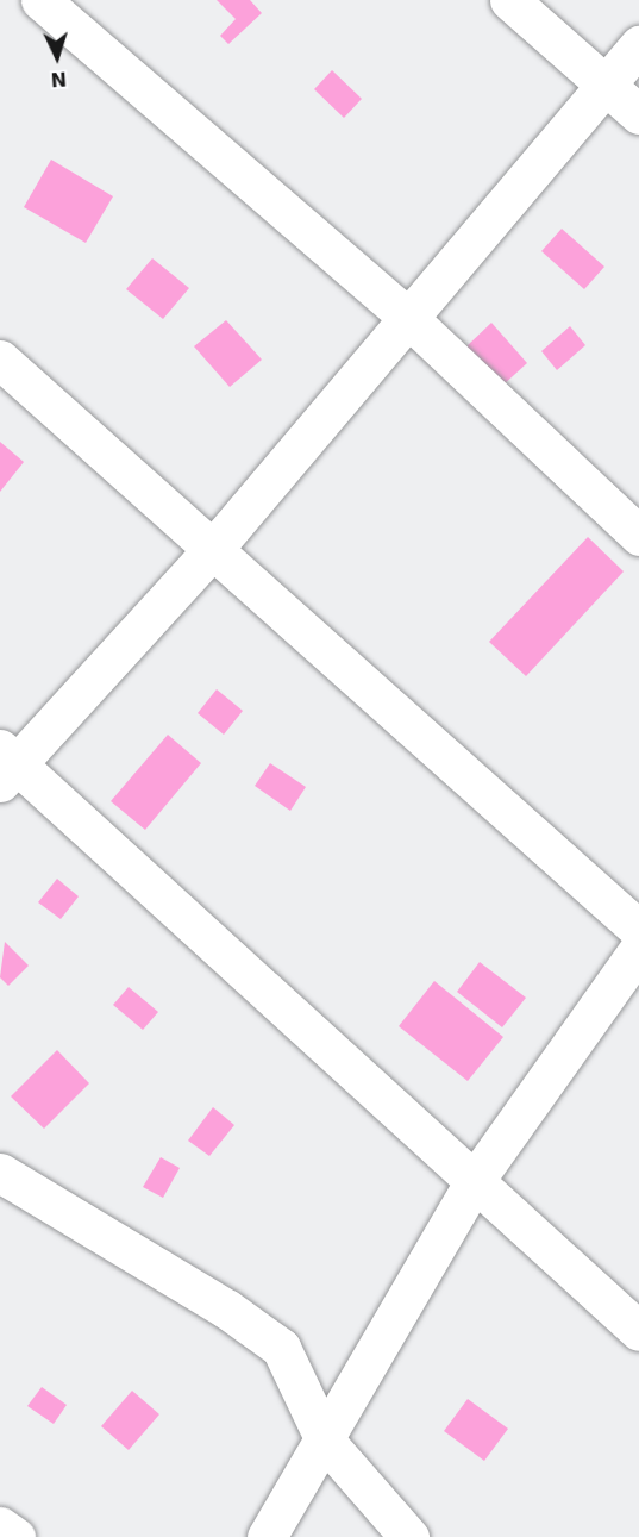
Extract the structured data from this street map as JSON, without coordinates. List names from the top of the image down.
{
  "north": "bottom"
}
